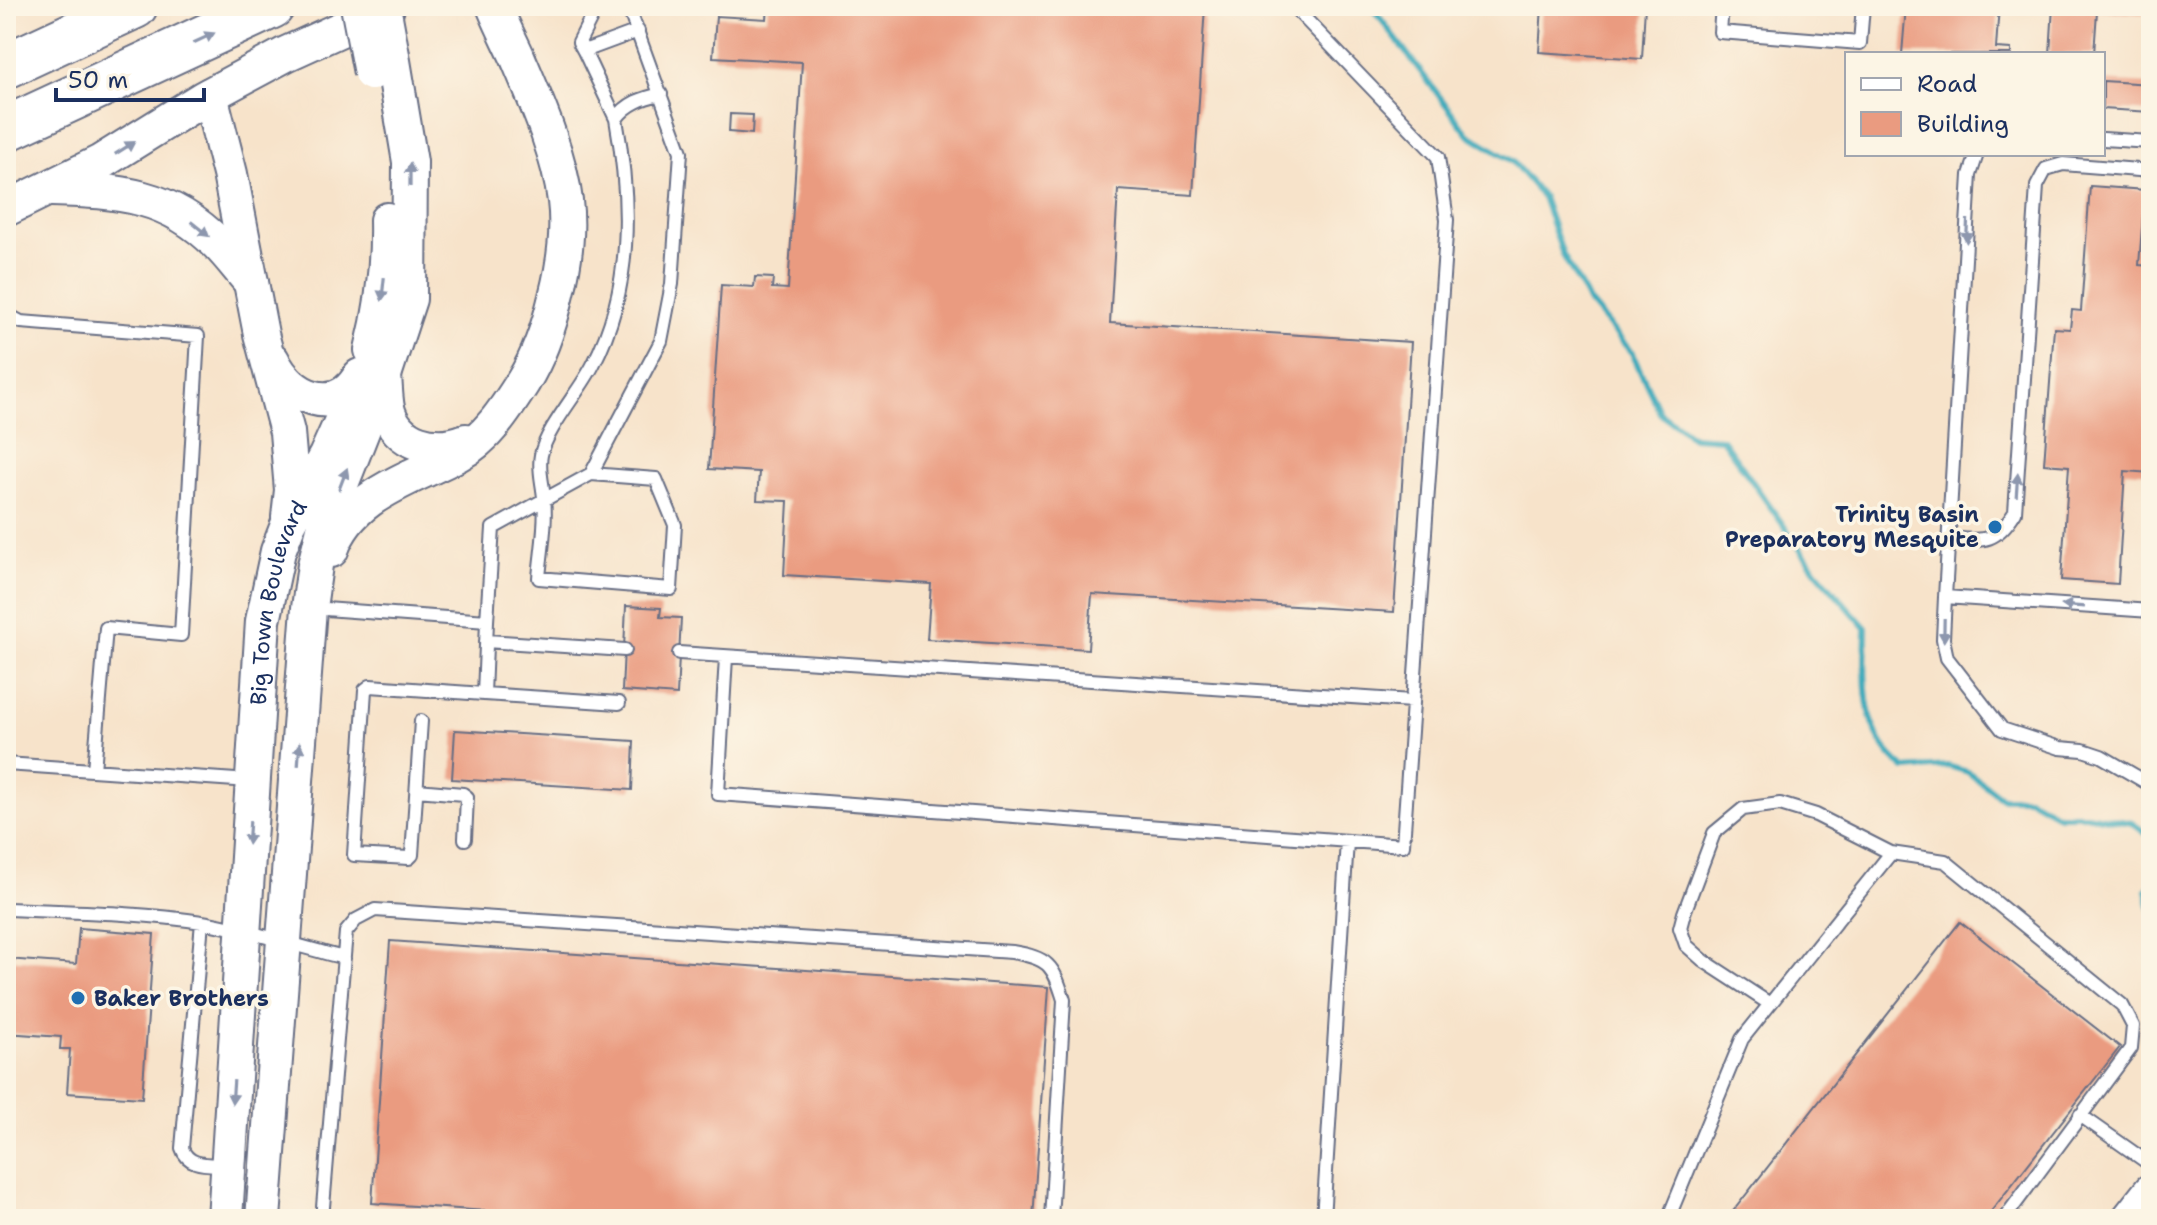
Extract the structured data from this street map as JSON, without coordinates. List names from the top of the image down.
{
  "streets": {
    "main road": ["Big Town Boulevard"]
  },
  "places": ["Trinity Basin Preparatory Mesquite", "Baker Brothers"],
  "legend": ["Road", "Building"],
  "scale_bar": "50 m"
}
